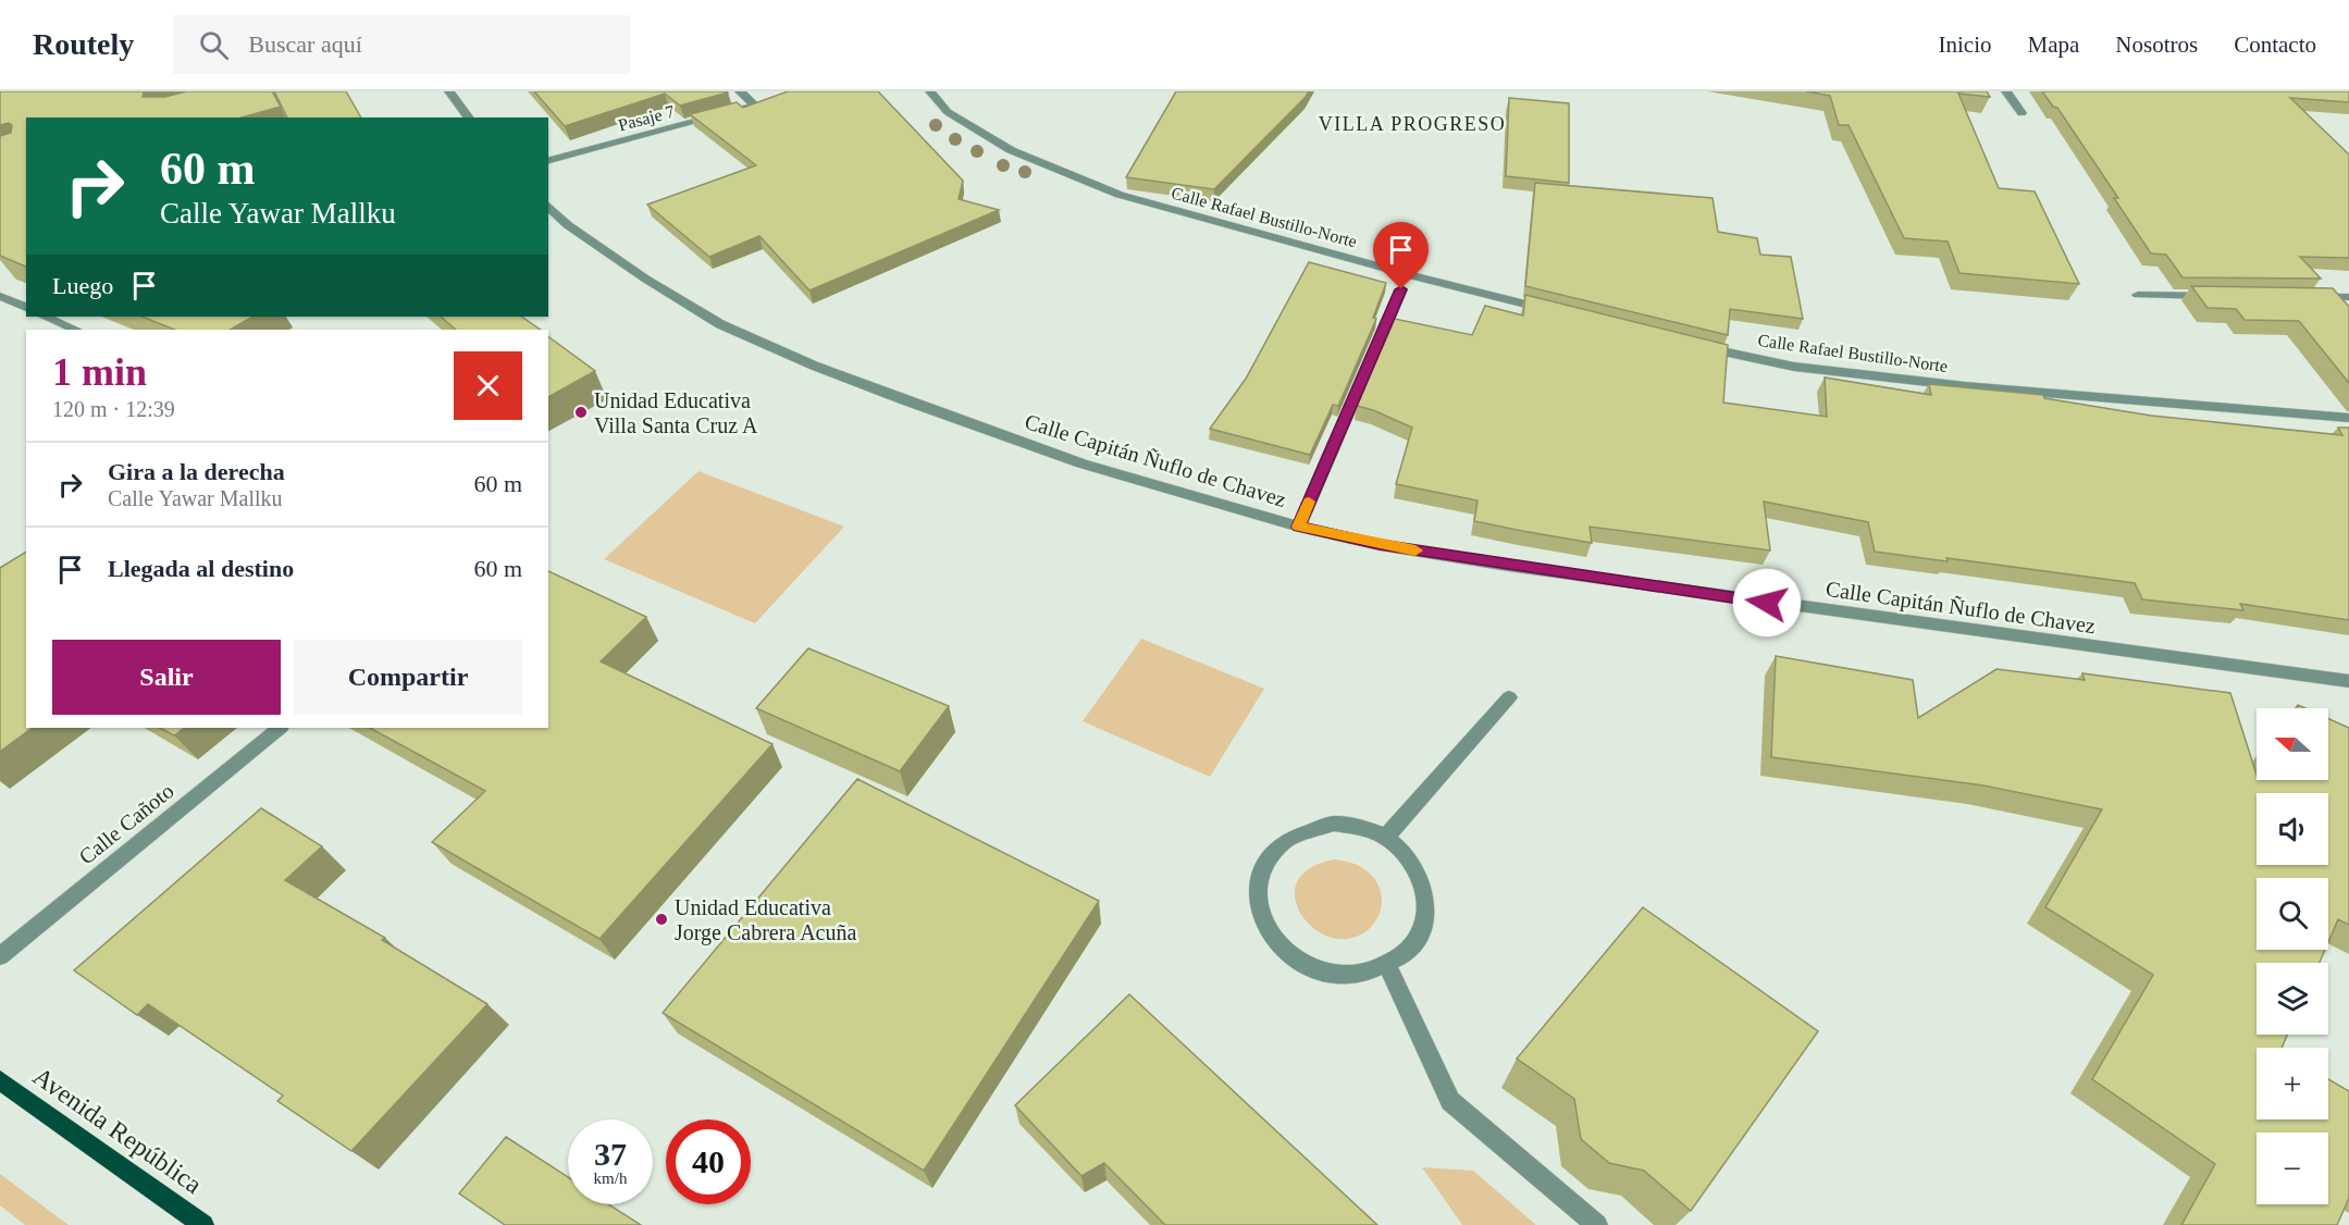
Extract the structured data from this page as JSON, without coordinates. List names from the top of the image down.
{
  "streets": {
    "main road": ["Avenida República"],
    "street": [
      "Pasaje 7",
      "Calle Rafael Bustillo-Norte",
      "Calle Capitán Ñuflo de Chavez",
      "Calle Cañoto"
    ]
  },
  "districts": ["VILLA PROGRESO"],
  "places": ["Unidad Educativa Villa Santa Cruz A", "Unidad Educativa Jorge Cabrera Acuña"],
  "north": "left",
  "page": {
    "header": "Routely",
    "search": "Buscar aquí",
    "nav": [
      "Inicio",
      "Mapa",
      "Nosotros",
      "Contacto"
    ],
    "turn": ["60 m", "Calle Yawar Mallku"],
    "then": "Luego",
    "heading": ["1 min", "120 m · 12:39"],
    "list": [
      {
        "name": "Gira a la derecha",
        "note": "Calle Yawar Mallku",
        "value": "60 m"
      },
      {
        "name": "Llegada al destino",
        "value": "60 m"
      }
    ],
    "buttons": ["Salir", "Compartir"],
    "map_buttons": ["+", "−"],
    "speed": "37 km/h",
    "limit": "40"
  }
}
